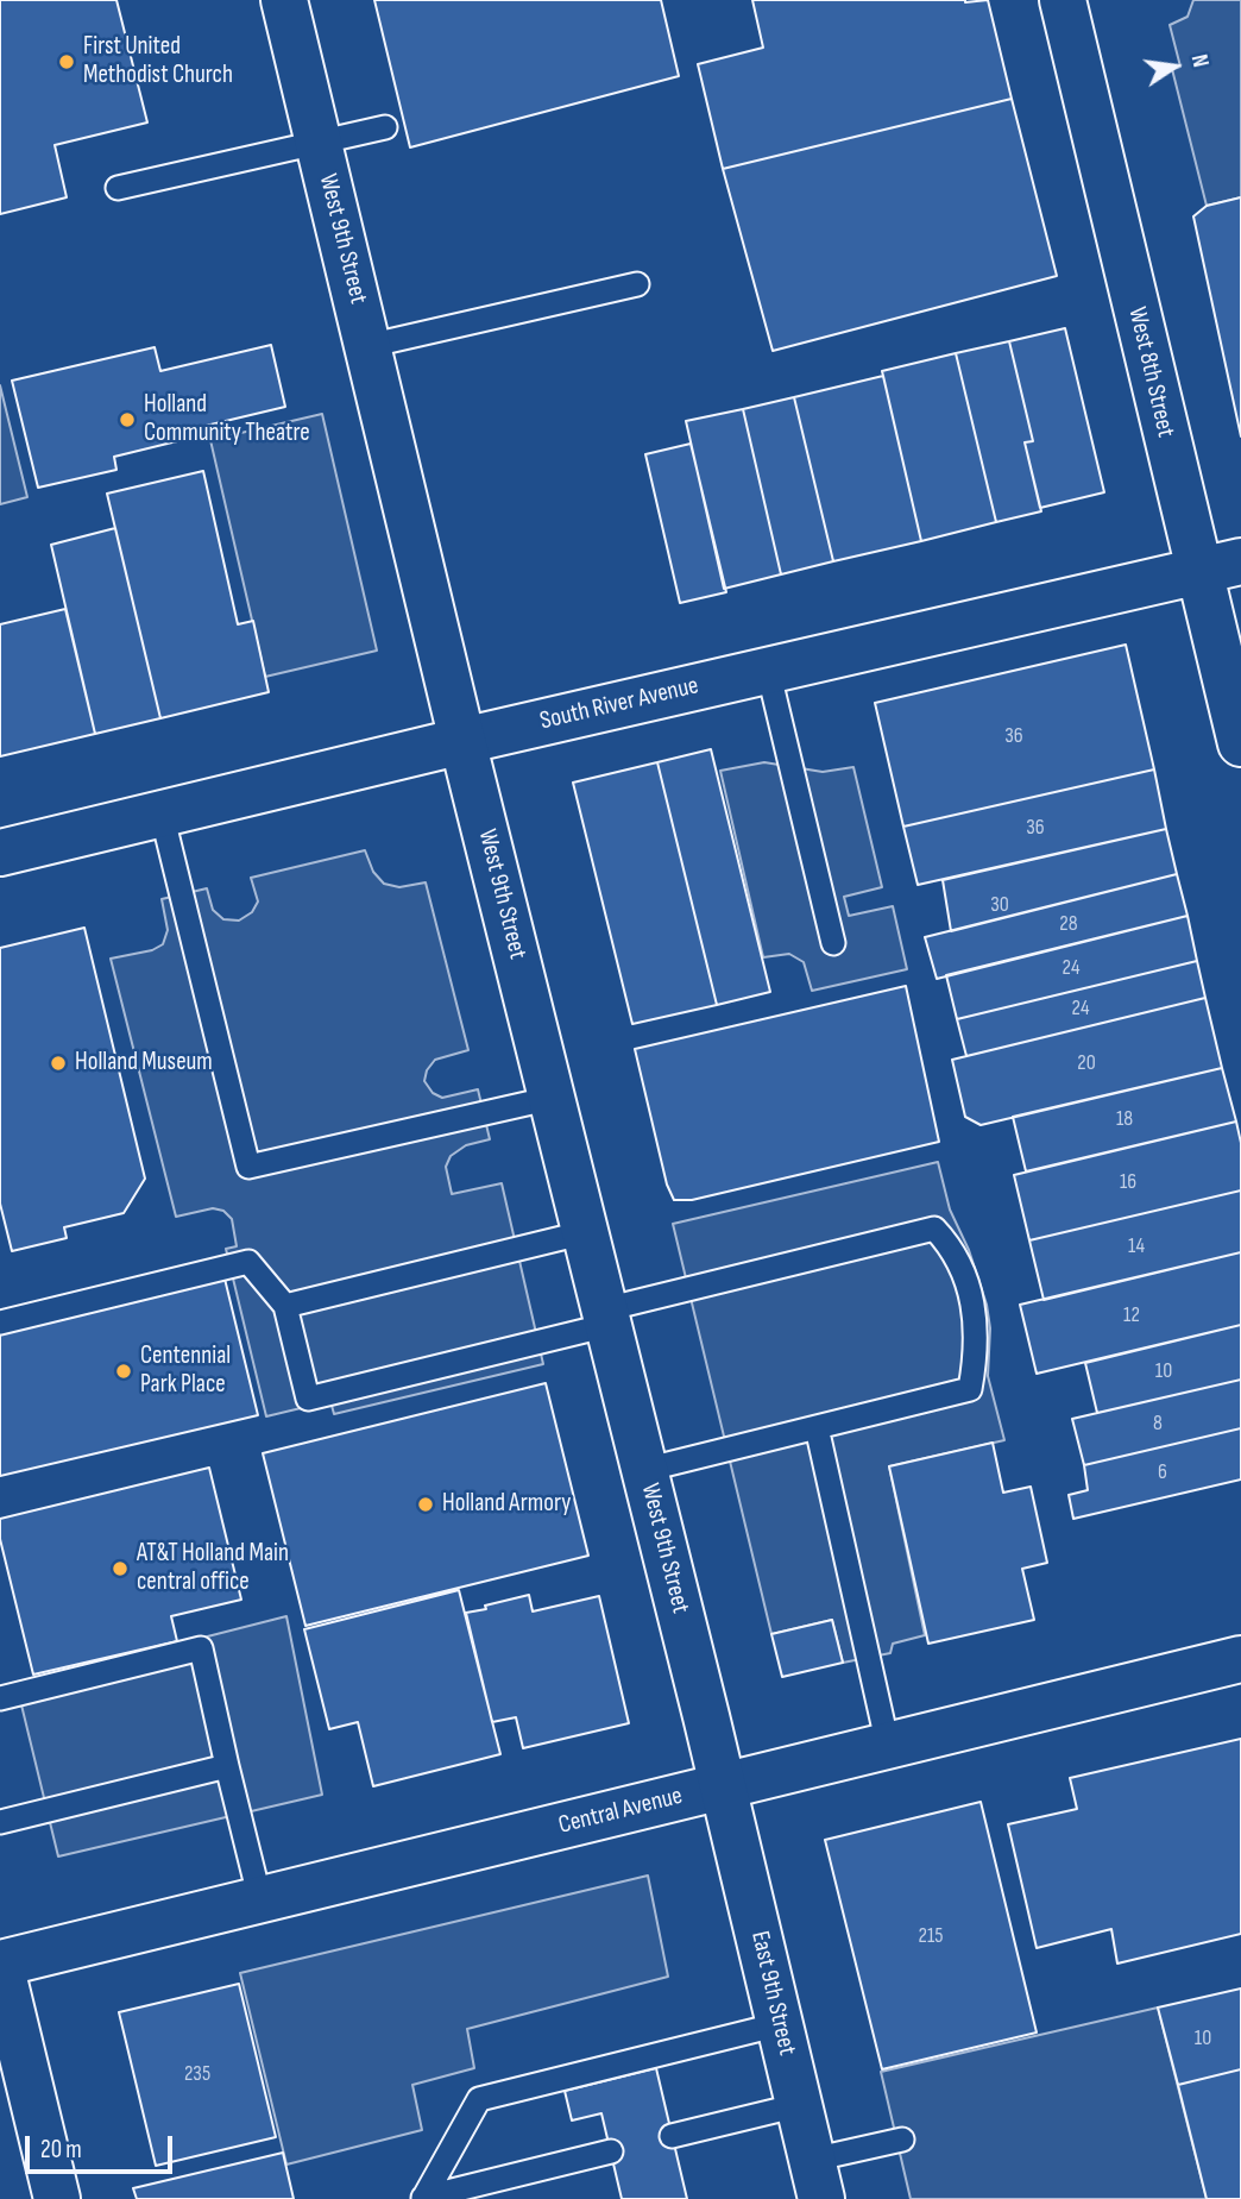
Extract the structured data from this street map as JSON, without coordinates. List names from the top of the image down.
{
  "streets": {
    "main road": [
      "West 9th Street",
      "West 8th Street",
      "South River Avenue",
      "Central Avenue",
      "East 9th Street"
    ]
  },
  "crossings": [
    ["West 9th Street", "South River Avenue"],
    ["West 9th Street", "Central Avenue"],
    ["West 9th Street", "East 9th Street"],
    ["West 8th Street", "South River Avenue"],
    ["Central Avenue", "East 9th Street"]
  ],
  "places": [
    "First United Methodist Church",
    "Holland Community Theatre",
    "Holland Museum",
    "Centennial Park Place",
    "Holland Armory",
    "AT&T Holland Main central office"
  ],
  "house_numbers": [
    "36",
    "36",
    "30",
    "28",
    "24",
    "24",
    "20",
    "18",
    "16",
    "14",
    "12",
    "10",
    "8",
    "6",
    "215",
    "10",
    "235"
  ],
  "scale_bar": "20 m",
  "north": "right"
}
